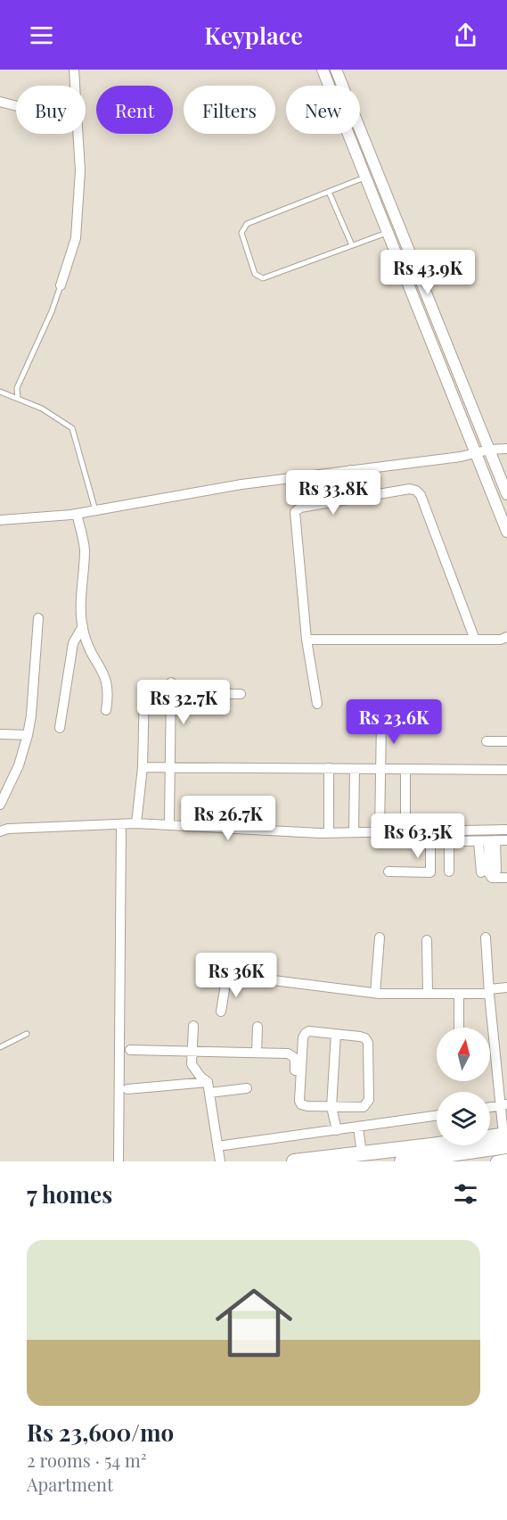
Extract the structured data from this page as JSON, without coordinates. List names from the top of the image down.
{
  "north": "top",
  "page": {
    "header": "Keyplace",
    "chip": [
      "Buy",
      "Rent",
      "Filters",
      "New"
    ],
    "price": [
      "Rs 43.9K",
      "Rs 33.8K",
      "Rs 32.7K",
      "Rs 23.6K",
      "Rs 26.7K",
      "Rs 63.5K",
      "Rs 36K"
    ],
    "heading": "7 homes",
    "list": [
      {
        "name": "Rs 23,600/mo",
        "note": "2 rooms · 54 m² · Apartment"
      }
    ]
  }
}
